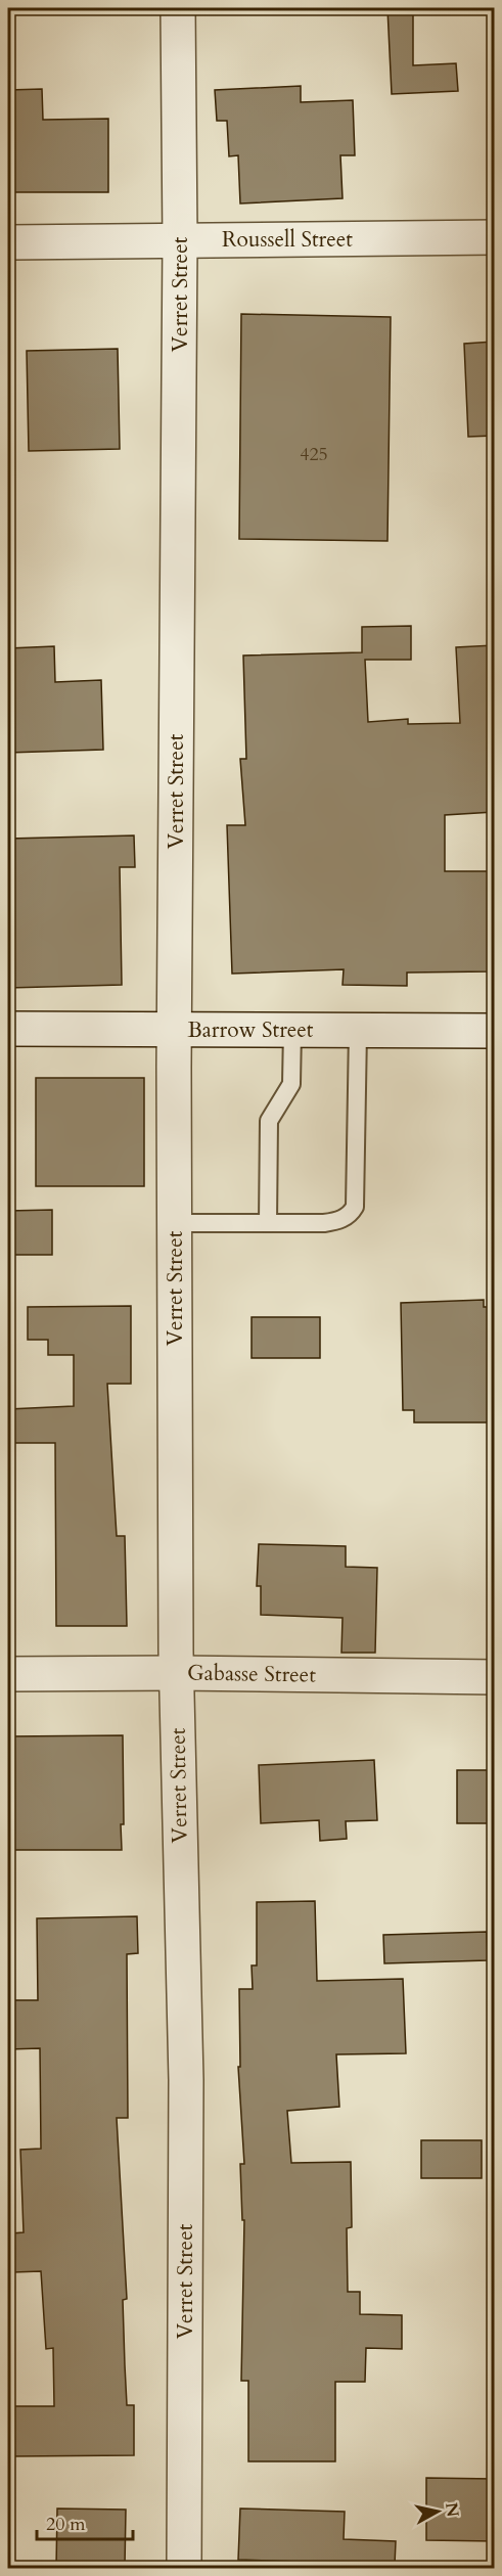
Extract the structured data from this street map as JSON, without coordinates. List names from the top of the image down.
{
  "streets": {
    "street": [
      "Roussell Street",
      "Verret Street",
      "Barrow Street",
      "Gabasse Street"
    ]
  },
  "crossings": [
    ["Roussell Street", "Verret Street"],
    ["Verret Street", "Barrow Street"],
    ["Verret Street", "Gabasse Street"]
  ],
  "house_numbers": ["425"],
  "scale_bar": "20 m",
  "north": "right"
}
